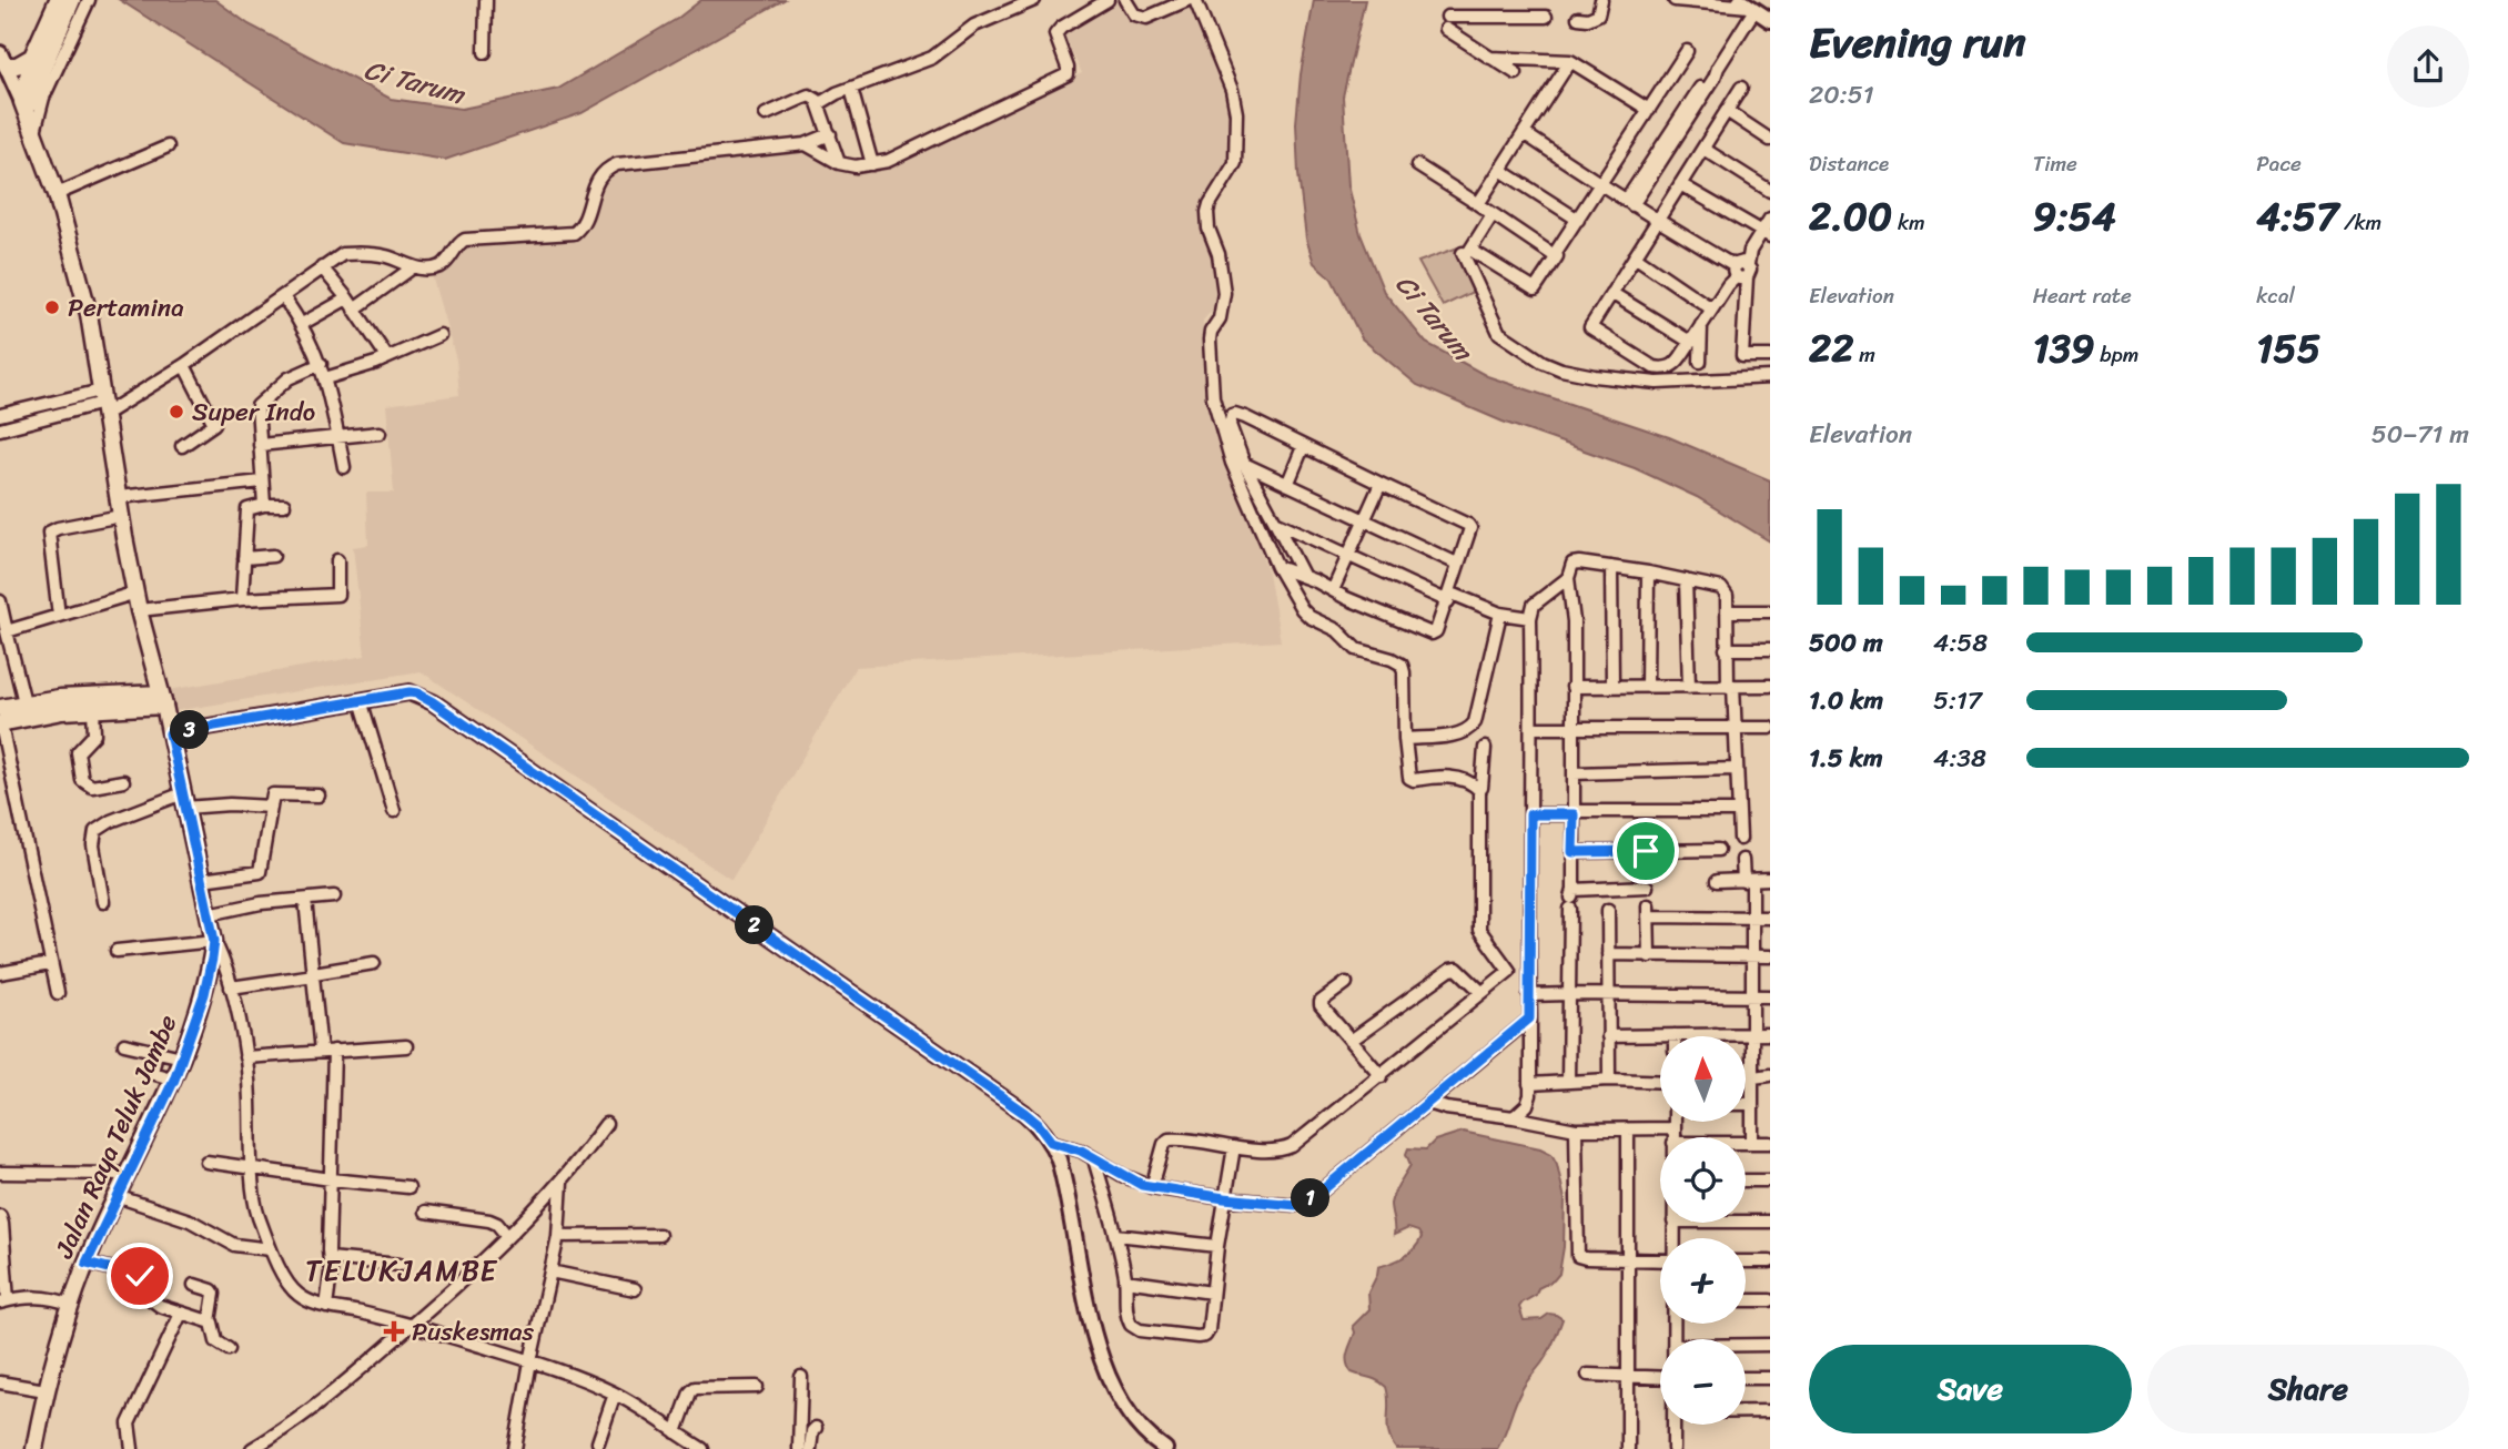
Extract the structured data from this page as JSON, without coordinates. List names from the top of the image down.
{
  "streets": {
    "main road": ["Jalan Raya Teluk Jambe"]
  },
  "districts": ["TELUKJAMBE"],
  "water": ["Ci Tarum"],
  "places": {
    "other": ["Pertamina", "Super Indo"],
    "health": ["Puskesmas"]
  },
  "north": "top",
  "page": {
    "heading": ["Evening run", "20:51"],
    "stats": [
      ["Distance", "2.00 km"],
      ["Time", "9:54"],
      ["Pace", "4:57 /km"],
      ["Elevation", "22 m"],
      ["Heart rate", "139 bpm"],
      ["kcal", "155"]
    ],
    "chart": ["Elevation", "50–71 m"],
    "list": [
      {
        "name": "500 m",
        "note": "4:58"
      },
      {
        "name": "1.0 km",
        "note": "5:17"
      },
      {
        "name": "1.5 km",
        "note": "4:38"
      }
    ],
    "pins": ["3", "2", "1"],
    "map_buttons": ["+", "−"],
    "buttons": ["Save", "Share"]
  }
}
